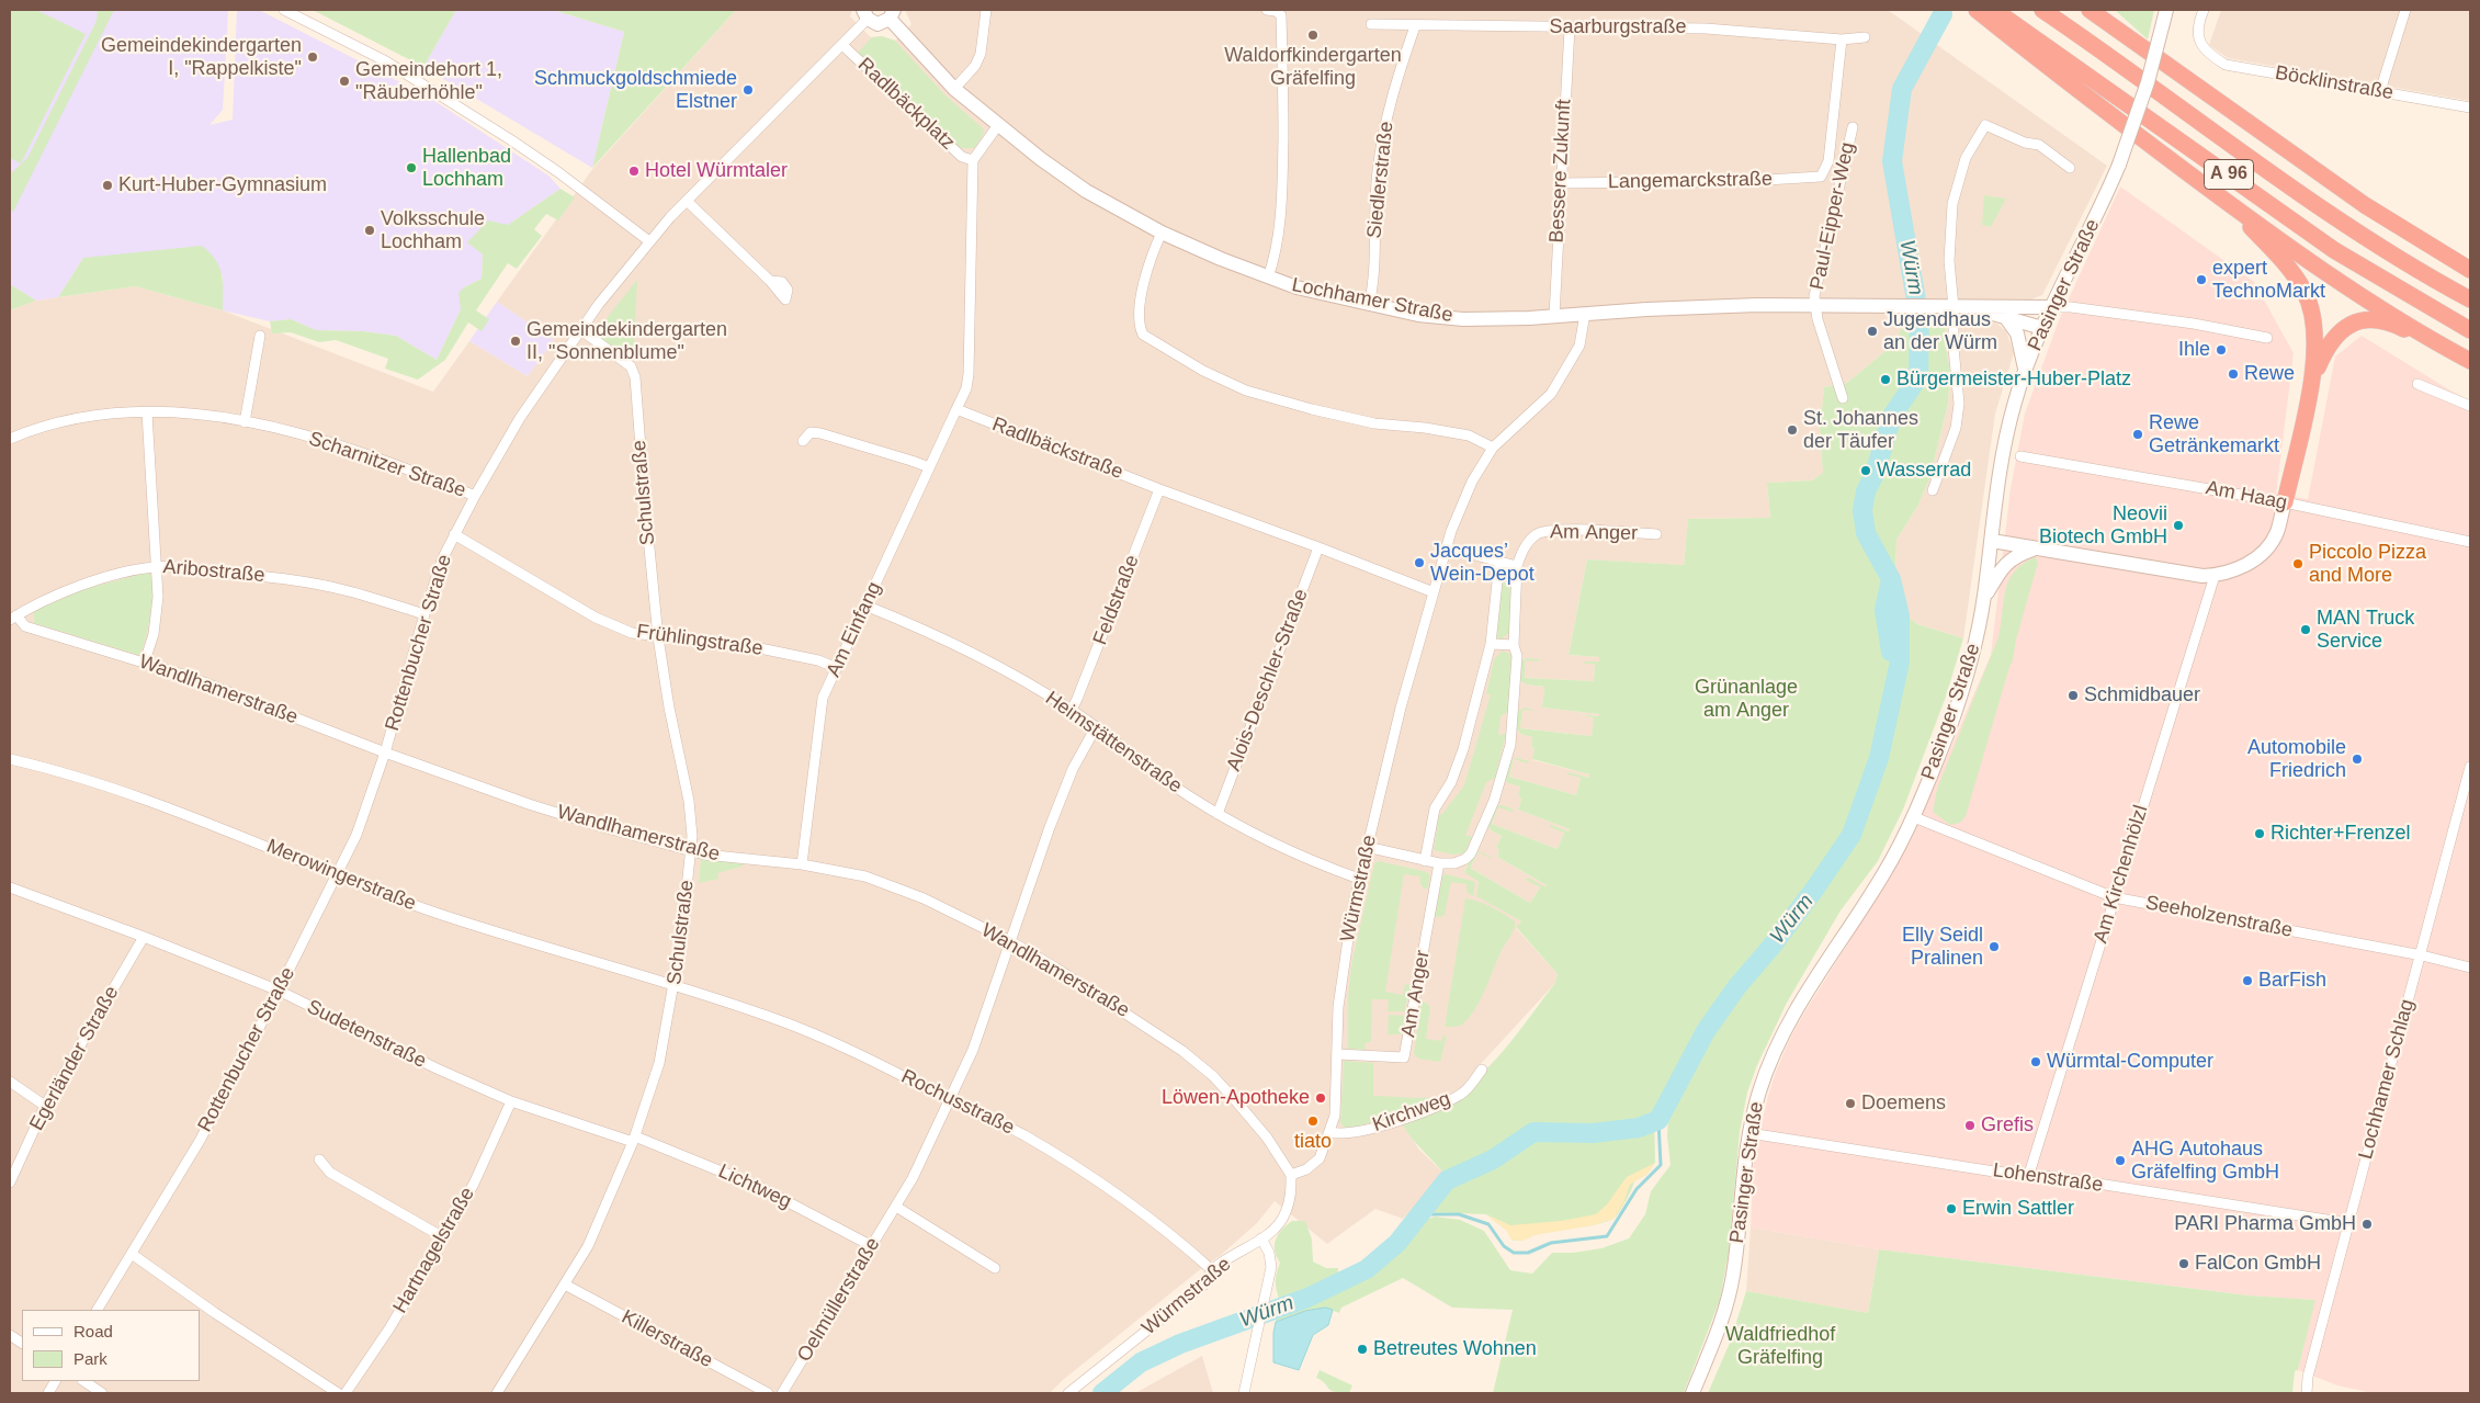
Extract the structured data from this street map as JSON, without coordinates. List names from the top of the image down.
{
  "streets": {
    "highway": ["A 96"],
    "main road": ["Pasinger Straße", "Lochhamer Straße"],
    "street": [
      "Saarburgstraße",
      "Böcklinstraße",
      "Radlbäckplatz",
      "Bessere Zukunft",
      "Siedlerstraße",
      "Langemarckstraße",
      "Paul-Eipper-Weg",
      "Radlbäckstraße",
      "Scharnitzer Straße",
      "Schulstraße",
      "Am Haag",
      "Am Anger",
      "Aribostraße",
      "Feldstraße",
      "Am Einfang",
      "Frühlingstraße",
      "Rottenbucher Straße",
      "Alois-Deschler-Straße",
      "Wandlhamerstraße",
      "Heimstättenstraße",
      "Am Kirchenhölzl",
      "Merowingerstraße",
      "Würmstraße",
      "Seeholzenstraße",
      "Sudetenstraße",
      "Egerländer Straße",
      "Lochhamer Schlag",
      "Rochusstraße",
      "Kirchweg",
      "Lohenstraße",
      "Lichtweg",
      "Hartnagelstraße",
      "Oelmüllerstraße",
      "Killerstraße"
    ]
  },
  "crossings": [
    ["Saarburgstraße", "Bessere Zukunft"],
    ["Saarburgstraße", "Siedlerstraße"],
    ["Saarburgstraße", "Paul-Eipper-Weg"],
    ["Radlbäckplatz", "Rottenbucher Straße"],
    ["Bessere Zukunft", "Langemarckstraße"],
    ["Bessere Zukunft", "Lochhamer Straße"],
    ["Siedlerstraße", "Lochhamer Straße"],
    ["Langemarckstraße", "Paul-Eipper-Weg"],
    ["Paul-Eipper-Weg", "Lochhamer Straße"],
    ["Pasinger Straße", "Lochhamer Straße"],
    ["Pasinger Straße", "Seeholzenstraße"],
    ["Pasinger Straße", "Lohenstraße"],
    ["Lochhamer Straße", "Würmstraße"],
    ["Radlbäckstraße", "Feldstraße"],
    ["Radlbäckstraße", "Am Einfang"],
    ["Radlbäckstraße", "Alois-Deschler-Straße"],
    ["Radlbäckstraße", "Würmstraße"],
    ["Scharnitzer Straße", "Rottenbucher Straße"],
    ["Schulstraße", "Frühlingstraße"],
    ["Schulstraße", "Rottenbucher Straße"],
    ["Schulstraße", "Wandlhamerstraße"],
    ["Schulstraße", "Merowingerstraße"],
    ["Schulstraße", "Sudetenstraße"],
    ["Schulstraße", "Rochusstraße"],
    ["Schulstraße", "Lichtweg"],
    ["Schulstraße", "Killerstraße"],
    ["Am Anger", "Würmstraße"],
    ["Aribostraße", "Rottenbucher Straße"],
    ["Aribostraße", "Wandlhamerstraße"],
    ["Feldstraße", "Heimstättenstraße"],
    ["Am Einfang", "Frühlingstraße"],
    ["Am Einfang", "Wandlhamerstraße"],
    ["Am Einfang", "Heimstättenstraße"],
    ["Frühlingstraße", "Rottenbucher Straße"],
    ["Rottenbucher Straße", "Wandlhamerstraße"],
    ["Rottenbucher Straße", "Merowingerstraße"],
    ["Rottenbucher Straße", "Sudetenstraße"],
    ["Alois-Deschler-Straße", "Heimstättenstraße"],
    ["Wandlhamerstraße", "Würmstraße"],
    ["Wandlhamerstraße", "Oelmüllerstraße"],
    ["Heimstättenstraße", "Würmstraße"],
    ["Am Kirchenhölzl", "Seeholzenstraße"],
    ["Am Kirchenhölzl", "Lohenstraße"],
    ["Merowingerstraße", "Rochusstraße"],
    ["Würmstraße", "Rochusstraße"],
    ["Würmstraße", "Kirchweg"],
    ["Seeholzenstraße", "Lochhamer Schlag"],
    ["Sudetenstraße", "Egerländer Straße"],
    ["Sudetenstraße", "Lichtweg"],
    ["Sudetenstraße", "Hartnagelstraße"],
    ["Lochhamer Schlag", "Lohenstraße"],
    ["Rochusstraße", "Oelmüllerstraße"],
    ["Lichtweg", "Oelmüllerstraße"]
  ],
  "water": ["Würm"],
  "parks": ["Grünanlage am Anger", "Waldfriedhof Gräfelfing"],
  "places": [
    "Waldorfkindergarten Gräfelfing",
    "Gemeindekindergarten I, \"Rappelkiste\"",
    "Gemeindehort 1, \"Räuberhöhle\"",
    "Schmuckgoldschmiede Elstner",
    "Hallenbad Lochham",
    "Hotel Würmtaler",
    "Kurt-Huber-Gymnasium",
    "Volksschule Lochham",
    "expert TechnoMarkt",
    "Jugendhaus an der Würm",
    "Gemeindekindergarten II, \"Sonnenblume\"",
    "Ihle",
    "Rewe",
    "Bürgermeister-Huber-Platz",
    "St. Johannes der Täufer",
    "Rewe Getränkemarkt",
    "Wasserrad",
    "Neovii Biotech GmbH",
    "Jacques’ Wein-Depot",
    "Piccolo Pizza and More",
    "MAN Truck Service",
    "Schmidbauer",
    "Automobile Friedrich",
    "Richter+Frenzel",
    "Elly Seidl Pralinen",
    "BarFish",
    "Würmtal-Computer",
    "Löwen-Apotheke",
    "Doemens",
    "tiato",
    "Grefis",
    "AHG Autohaus Gräfelfing GmbH",
    "Erwin Sattler",
    "PARI Pharma GmbH",
    "FalCon GmbH",
    "Betreutes Wohnen"
  ],
  "legend": ["Road", "Park"]
}
